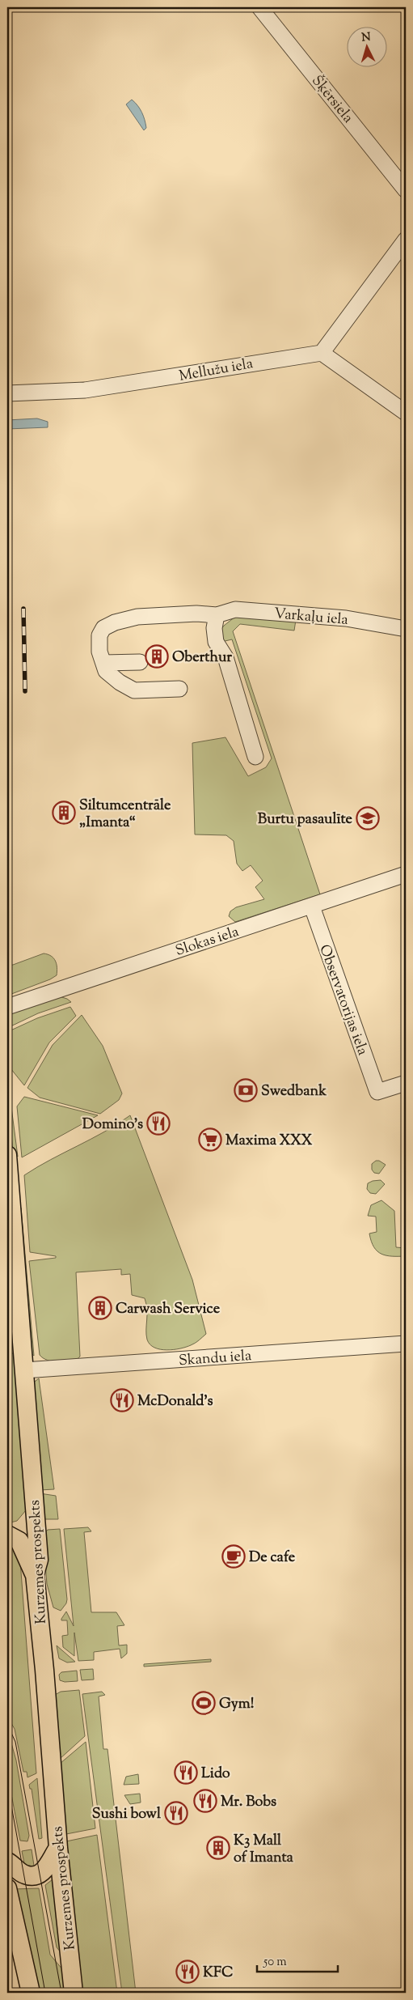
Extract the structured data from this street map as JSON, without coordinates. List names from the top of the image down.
{
  "streets": {
    "main road": ["Kurzemes prospekts"],
    "street": [
      "Šķērsiela",
      "Mellužu iela",
      "Varkaļu iela",
      "Slokas iela",
      "Observatorijas iela",
      "Skandu iela"
    ]
  },
  "crossings": [
    ["Slokas iela", "Observatorijas iela"],
    ["Skandu iela", "Kurzemes prospekts"]
  ],
  "places": {
    "building": [
      "Oberthur",
      "Siltumcentrāle „Imanta“",
      "Carwash Service",
      "K3 Mall of Imanta"
    ],
    "school or university": ["Burtu pasaulīte"],
    "bank": ["Swedbank"],
    "restaurant": [
      "Domino's",
      "McDonald's",
      "Lido",
      "Mr. Bobs",
      "Sushi bowl",
      "KFC"
    ],
    "supermarket": ["Maxima XXX"],
    "cafe": ["De cafe"],
    "sports": ["Gym!"]
  },
  "scale_bar": "50 m",
  "north": "top"
}
